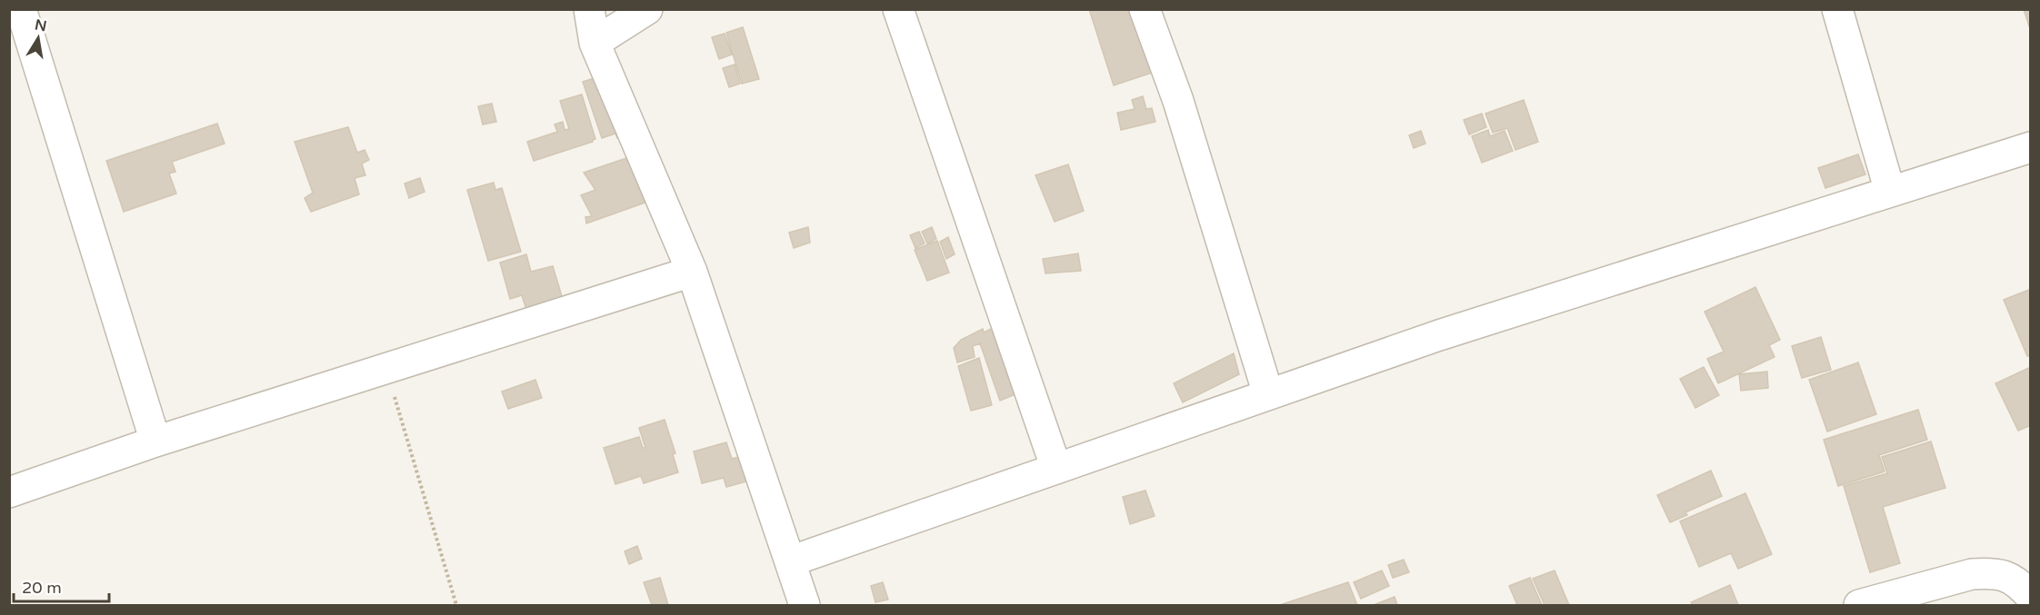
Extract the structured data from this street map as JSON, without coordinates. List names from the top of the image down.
{
  "scale_bar": "20 m",
  "north": "top"
}
